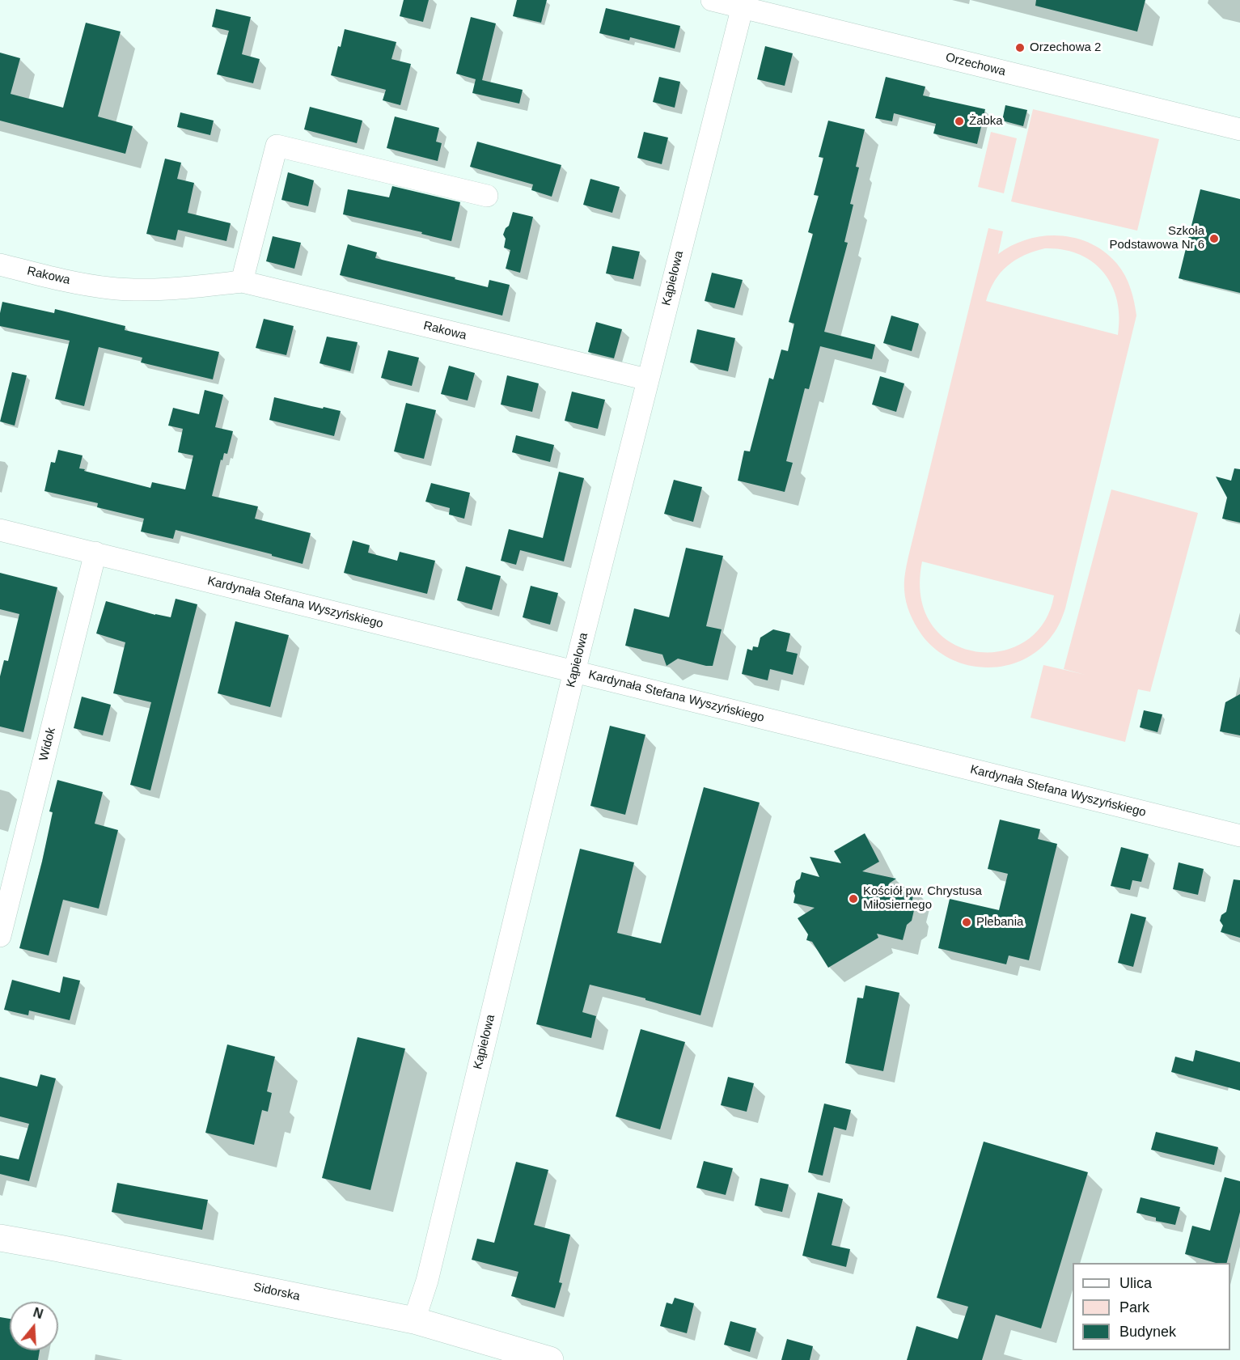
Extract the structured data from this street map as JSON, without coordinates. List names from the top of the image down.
{
  "streets": {
    "street": [
      "Orzechowa",
      "Rakowa",
      "Kąpielowa",
      "Kardynała Stefana Wyszyńskiego",
      "Widok",
      "Sidorska"
    ]
  },
  "crossings": [
    ["Orzechowa", "Kąpielowa"],
    ["Rakowa", "Kąpielowa"],
    ["Kąpielowa", "Kardynała Stefana Wyszyńskiego"],
    ["Kąpielowa", "Sidorska"],
    ["Kardynała Stefana Wyszyńskiego", "Widok"]
  ],
  "places": [
    "Orzechowa 2",
    "Żabka",
    "Szkoła Podstawowa Nr 6",
    "Kościół pw. Chrystusa Miłosiernego",
    "Plebania"
  ],
  "legend": ["Ulica", "Park", "Budynek"],
  "north": "top"
}
